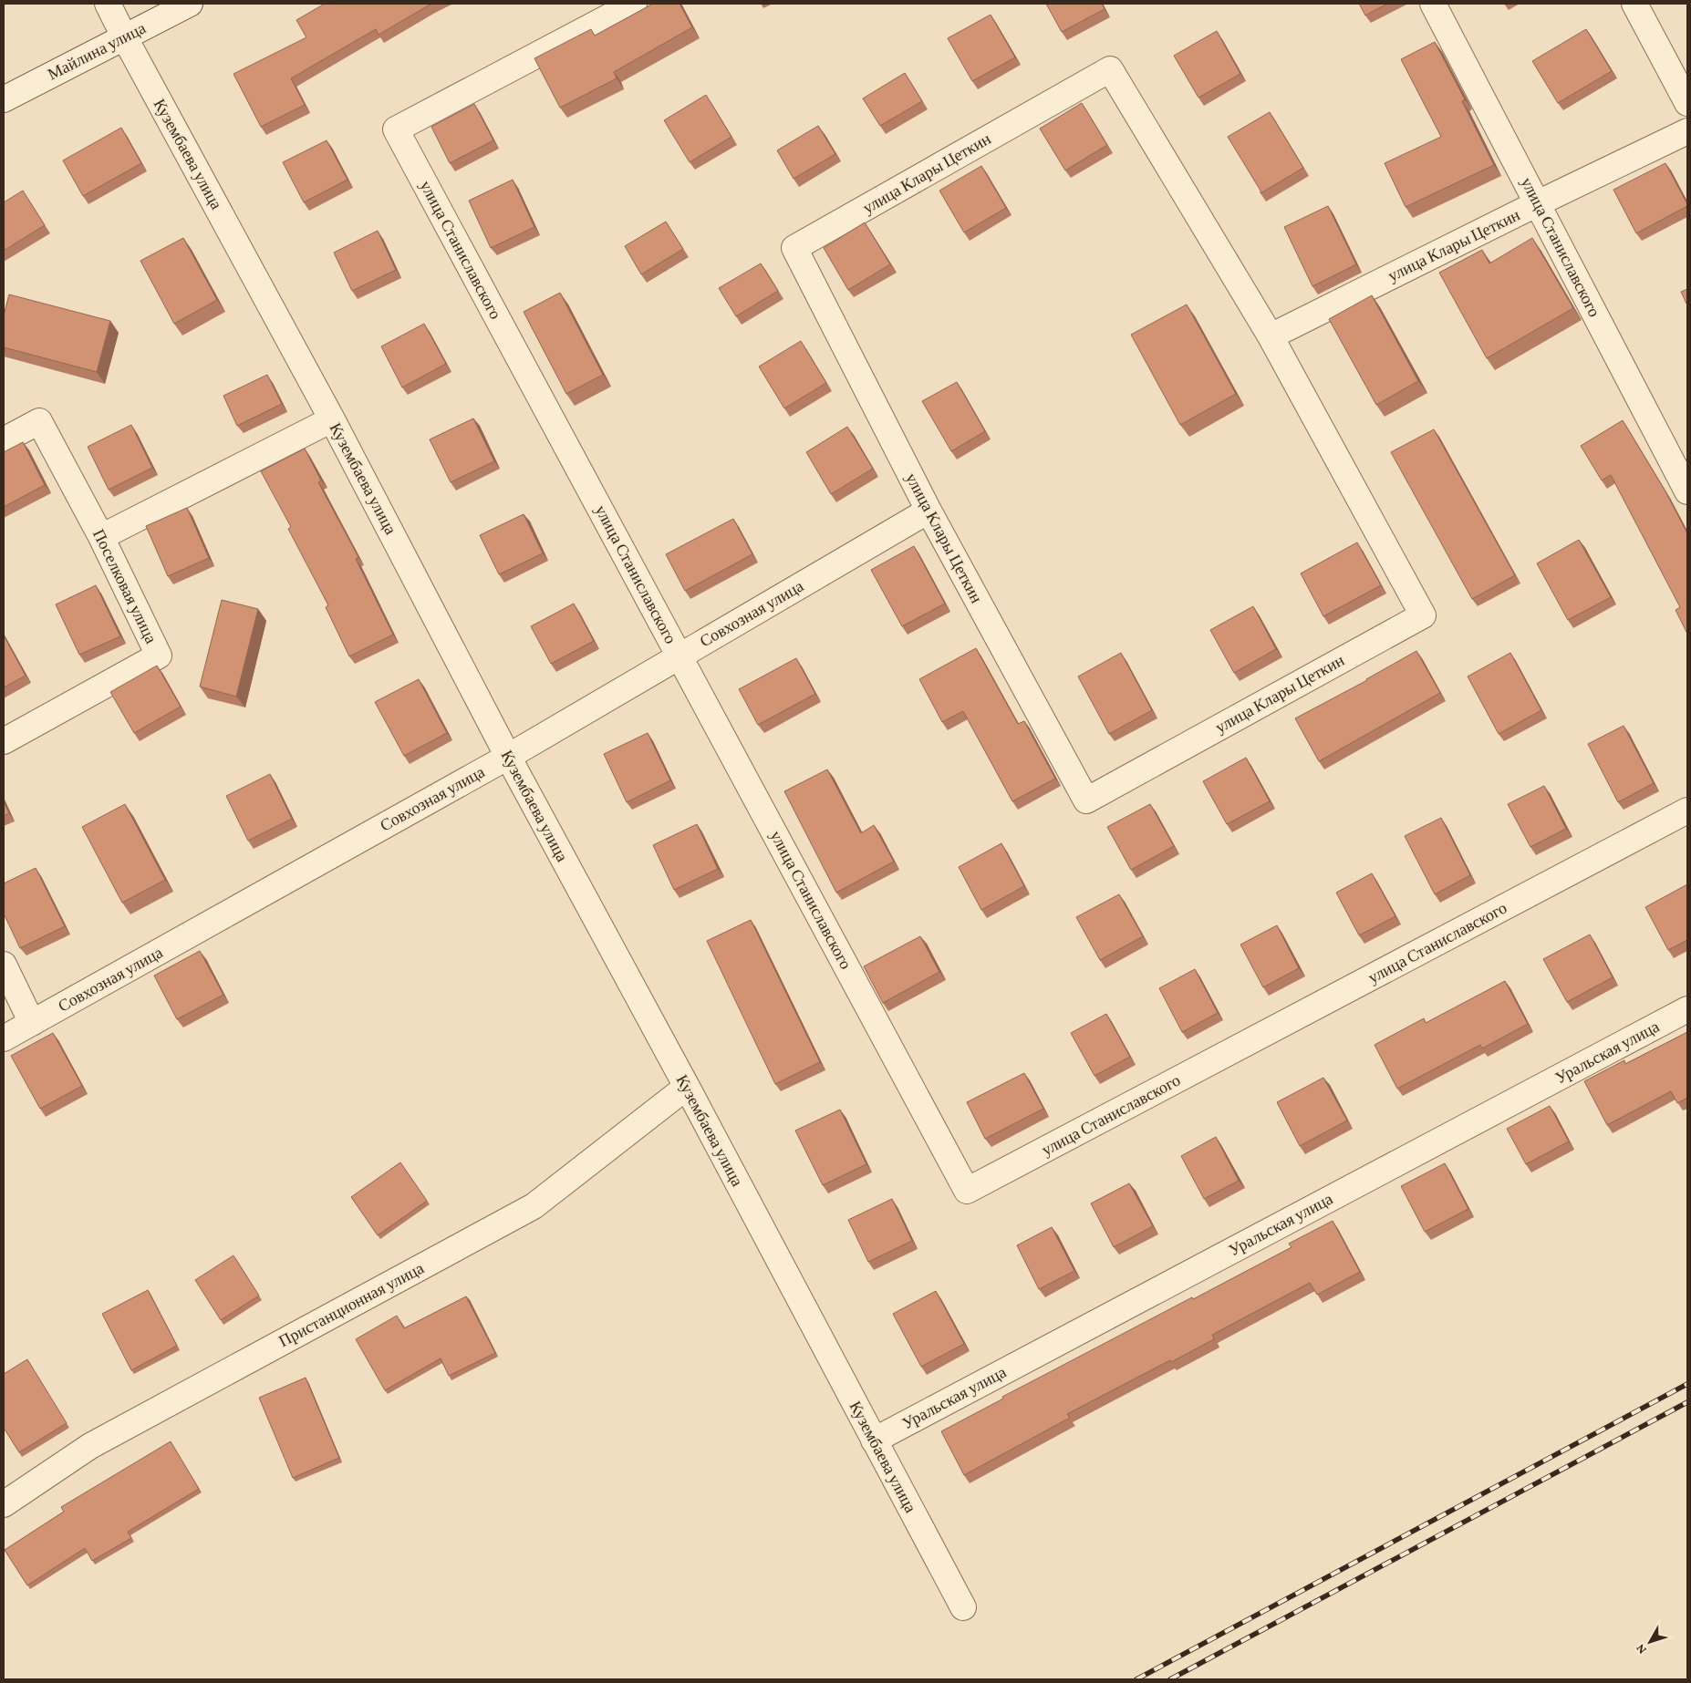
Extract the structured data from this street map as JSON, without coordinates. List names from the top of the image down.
{
  "streets": {
    "street": [
      "Майлина улица",
      "Кузембаева улица",
      "улица Клары Цеткин",
      "улица Станиславского",
      "Поселковая улица",
      "Совхозная улица",
      "Уральская улица",
      "Пристанционная улица"
    ]
  },
  "crossings": [
    ["Майлина улица", "Кузембаева улица"],
    ["Кузембаева улица", "Совхозная улица"],
    ["Кузембаева улица", "Уральская улица"],
    ["Кузембаева улица", "Пристанционная улица"],
    ["улица Клары Цеткин", "улица Станиславского"],
    ["улица Клары Цеткин", "Совхозная улица"],
    ["улица Станиславского", "Совхозная улица"]
  ],
  "north": "bottom left"
}
